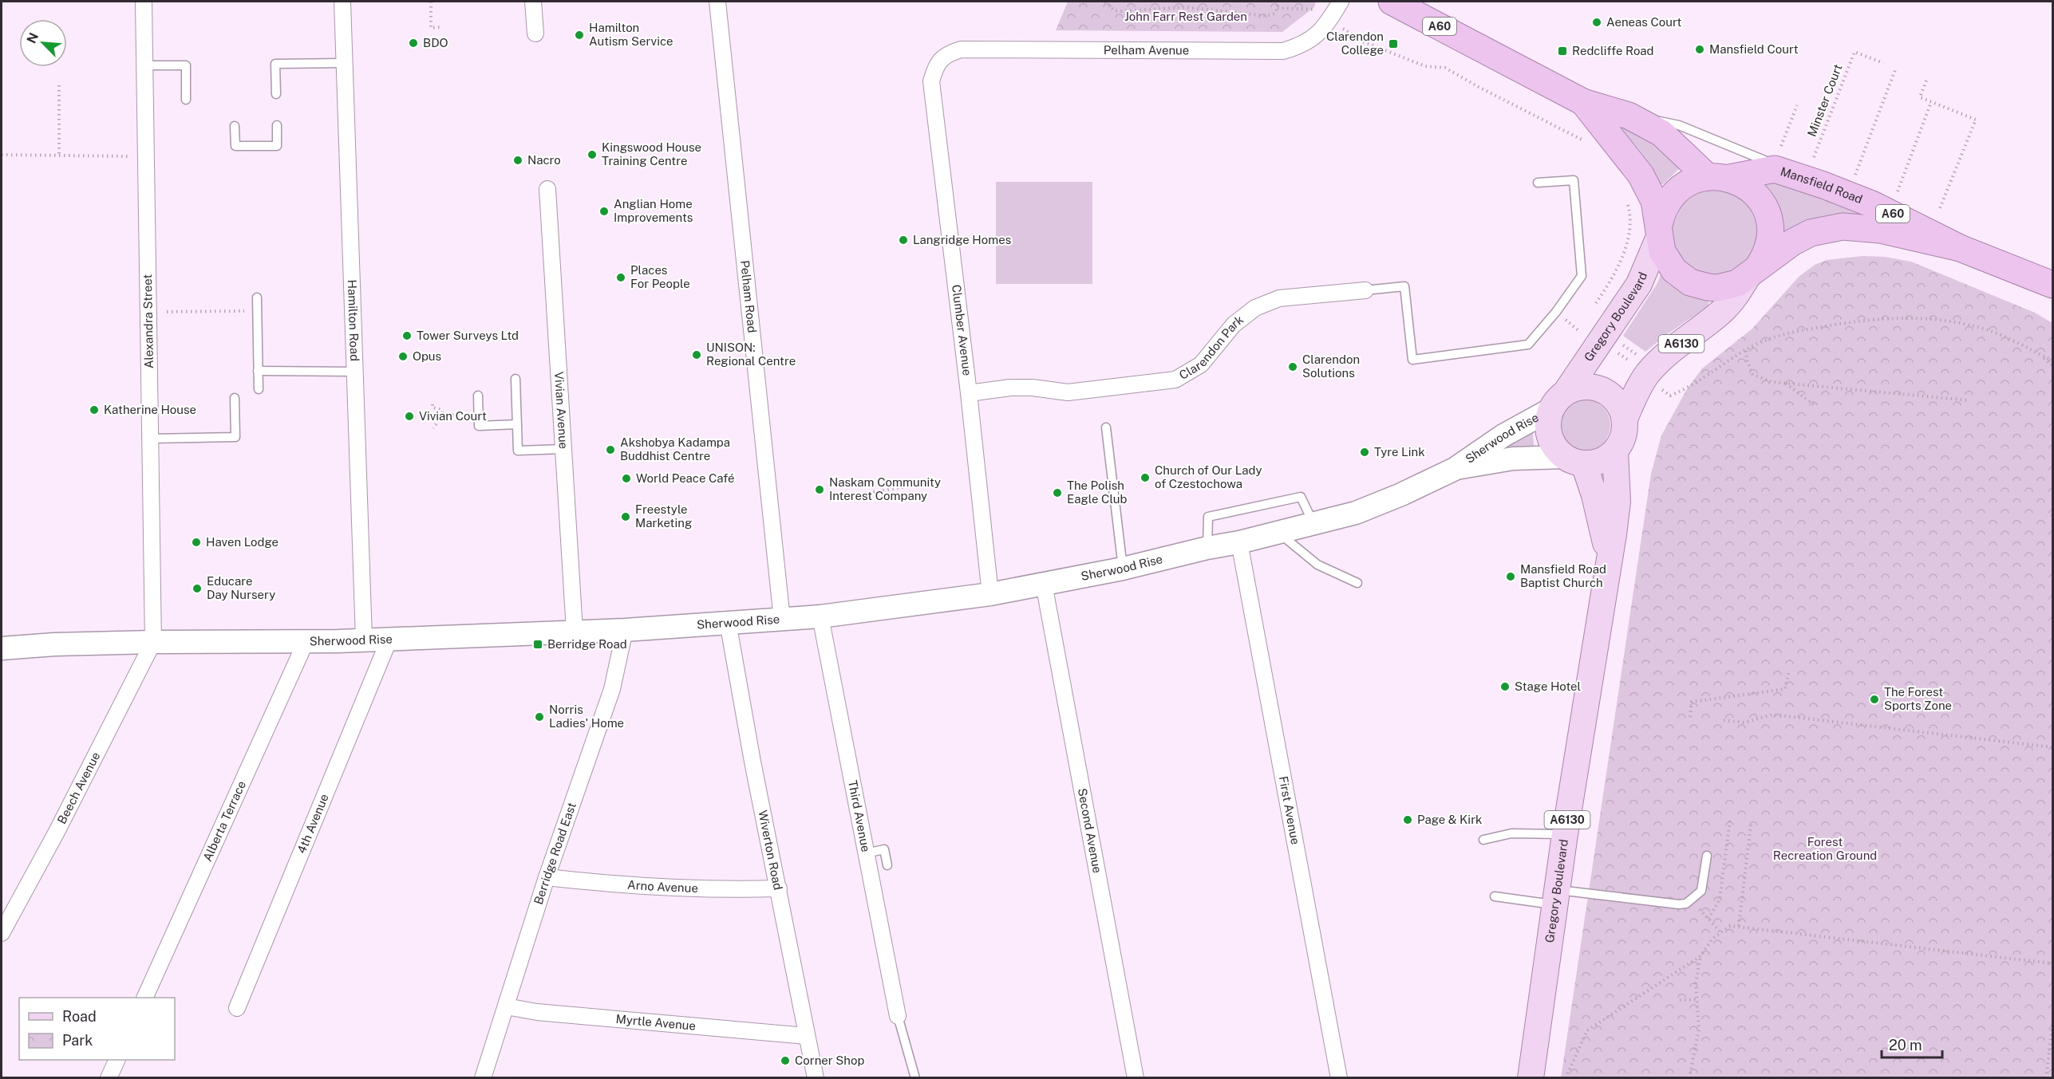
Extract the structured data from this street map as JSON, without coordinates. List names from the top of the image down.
{
  "streets": {
    "highway": ["A60", "Mansfield Road"],
    "main road": ["Gregory Boulevard", "A6130", "Sherwood Rise"],
    "street": [
      "Pelham Avenue",
      "Pelham Road",
      "Hamilton Road",
      "Alexandra Street",
      "Clumber Avenue",
      "Clarendon Park",
      "Vivian Avenue",
      "Beech Avenue",
      "First Avenue",
      "Third Avenue",
      "Alberta Terrace",
      "4th Avenue",
      "Second Avenue",
      "Wiverton Road",
      "Berridge Road East",
      "Arno Avenue",
      "Myrtle Avenue"
    ],
    "path": ["Minster Court"]
  },
  "crossings": [
    ["Pelham Avenue", "Clumber Avenue"],
    ["Mansfield Road", "Gregory Boulevard"],
    ["Pelham Road", "Sherwood Rise"],
    ["Gregory Boulevard", "Sherwood Rise"],
    ["Hamilton Road", "Sherwood Rise"],
    ["Alexandra Street", "Sherwood Rise"],
    ["Alexandra Street", "Beech Avenue"],
    ["Clumber Avenue", "Clarendon Park"],
    ["Clumber Avenue", "Sherwood Rise"],
    ["Vivian Avenue", "Sherwood Rise"],
    ["Sherwood Rise", "Beech Avenue"],
    ["Sherwood Rise", "First Avenue"],
    ["Sherwood Rise", "Third Avenue"],
    ["Sherwood Rise", "Alberta Terrace"],
    ["Sherwood Rise", "4th Avenue"],
    ["Sherwood Rise", "Second Avenue"],
    ["Sherwood Rise", "Wiverton Road"],
    ["Sherwood Rise", "Berridge Road East"],
    ["Wiverton Road", "Arno Avenue"],
    ["Wiverton Road", "Myrtle Avenue"],
    ["Berridge Road East", "Arno Avenue"],
    ["Berridge Road East", "Myrtle Avenue"]
  ],
  "parks": ["John Farr Rest Garden", "Forest Recreation Ground"],
  "places": {
    "other": [
      "Aeneas Court",
      "Hamilton Autism Service",
      "BDO",
      "Mansfield Court",
      "Kingswood House Training Centre",
      "Nacro",
      "Anglian Home Improvements",
      "Langridge Homes",
      "Places For People",
      "Tower Surveys Ltd",
      "UNISON: Regional Centre",
      "Opus",
      "Clarendon Solutions",
      "Katherine House",
      "Vivian Court",
      "Akshobya Kadampa Buddhist Centre",
      "Tyre Link",
      "Church of Our Lady of Czestochowa",
      "World Peace Café",
      "Naskam Community Interest Company",
      "The Polish Eagle Club",
      "Freestyle Marketing",
      "Haven Lodge",
      "Mansfield Road Baptist Church",
      "Educare Day Nursery",
      "Stage Hotel",
      "The Forest Sports Zone",
      "Norris Ladies' Home",
      "Page & Kirk",
      "Corner Shop"
    ],
    "transit": ["Clarendon College", "Redcliffe Road", "Berridge Road"]
  },
  "legend": ["Road", "Park"],
  "scale_bar": "20 m",
  "north": "top left"
}
